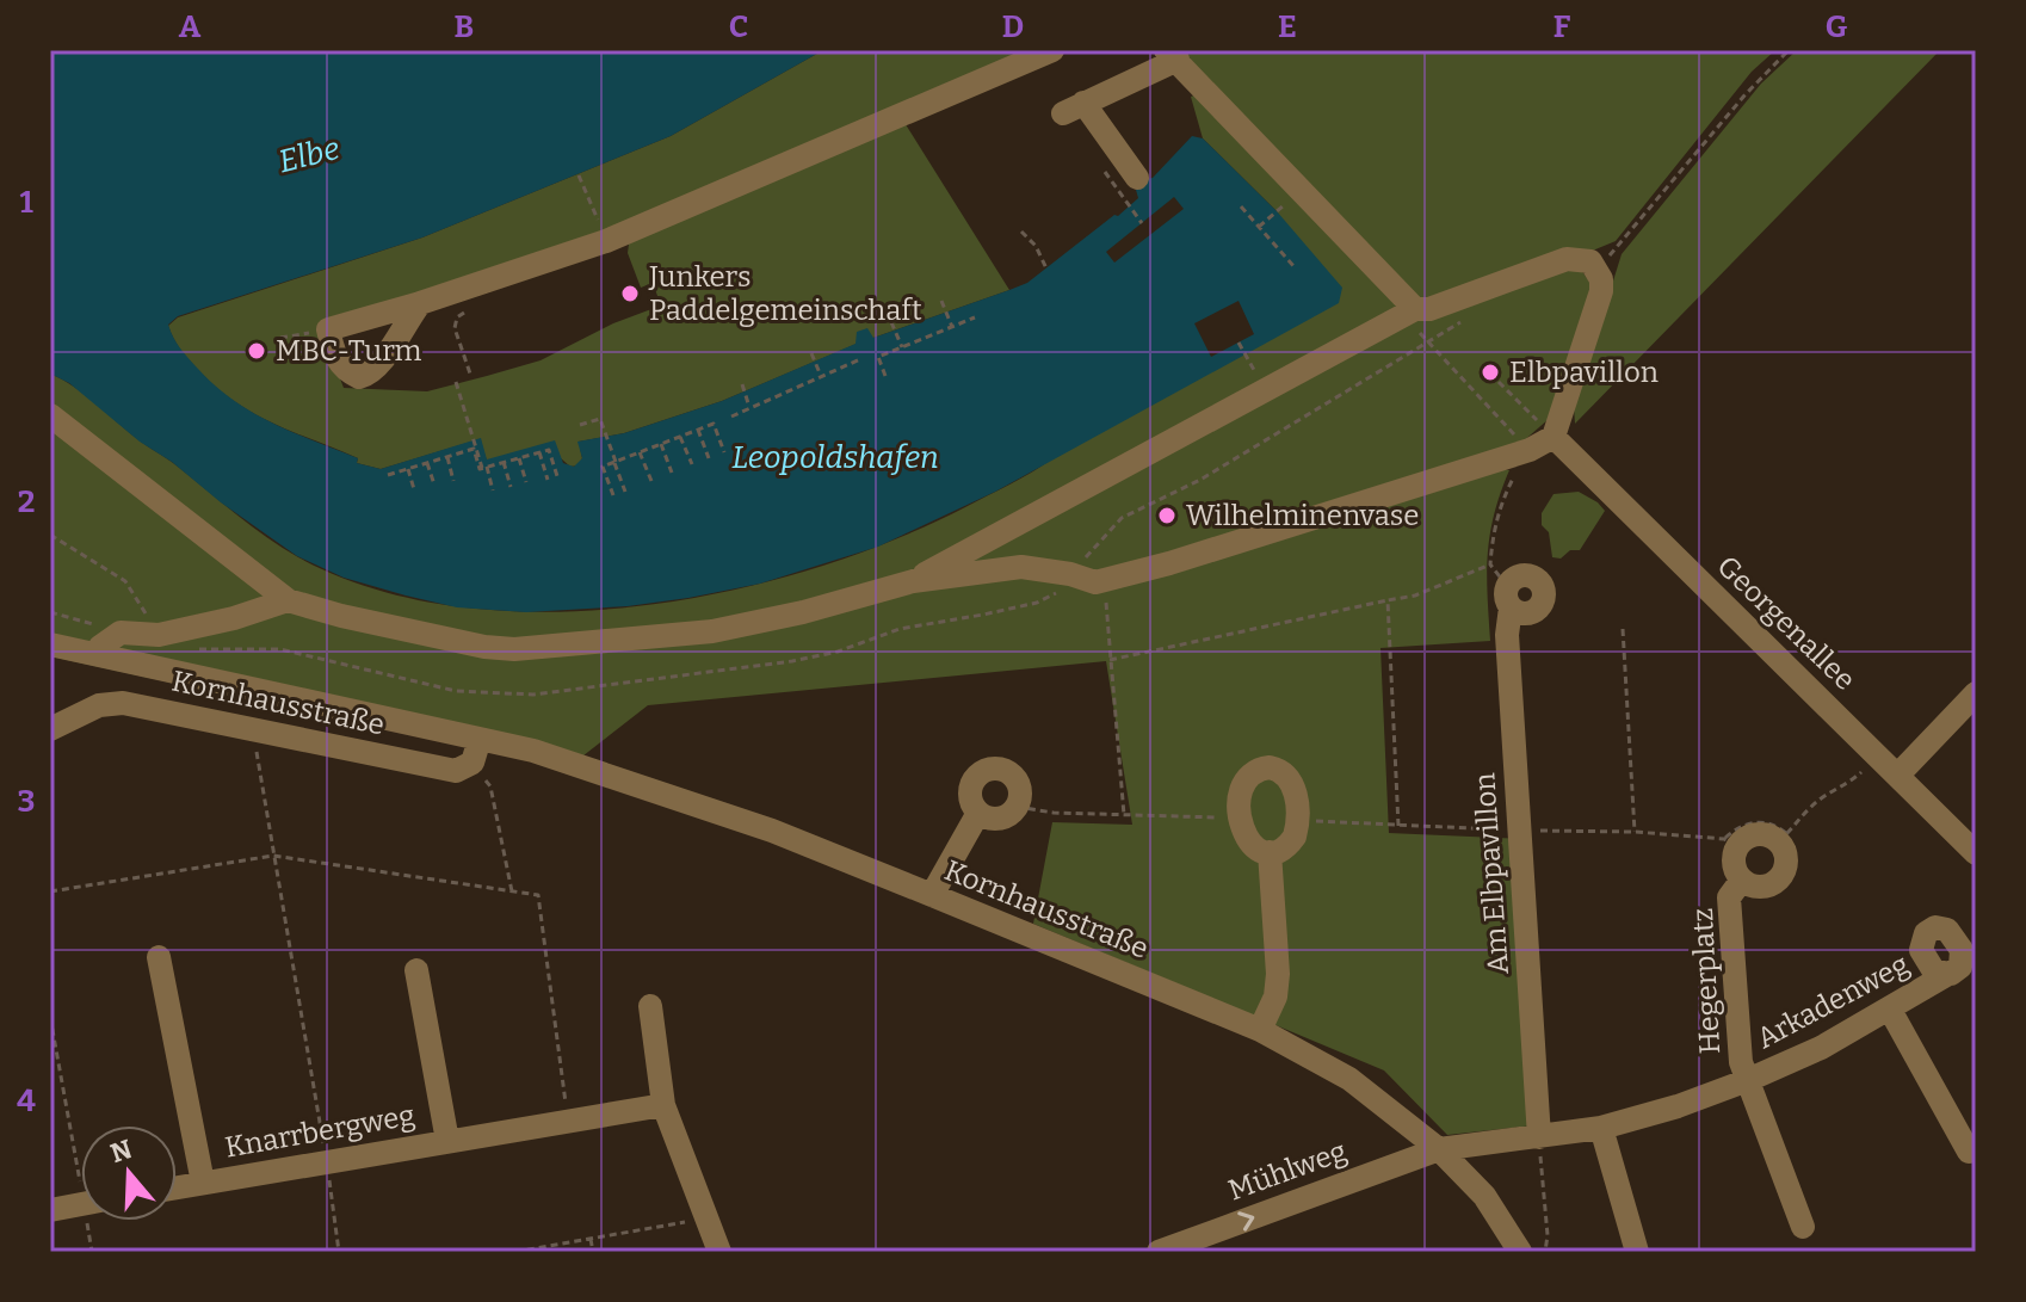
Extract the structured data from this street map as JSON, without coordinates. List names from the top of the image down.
{
  "streets": {
    "street": [
      "Georgenallee",
      "Kornhausstraße",
      "Am Elbpavillon",
      "Hegerplatz",
      "Arkadenweg",
      "Knarrbergweg",
      "Mühlweg"
    ]
  },
  "crossings": [
    ["Kornhausstraße", "Arkadenweg"],
    ["Kornhausstraße", "Mühlweg"],
    ["Am Elbpavillon", "Arkadenweg"],
    ["Hegerplatz", "Arkadenweg"],
    ["Arkadenweg", "Mühlweg"]
  ],
  "one_way": ["Mühlweg"],
  "water": ["Elbe", "Leopoldshafen"],
  "places": [
    "Junkers Paddelgemeinschaft",
    "MBC-Turm",
    "Elbpavillon",
    "Wilhelminenvase"
  ],
  "north": "top",
  "grid": {
    "columns": [
      "A",
      "B",
      "C",
      "D",
      "E",
      "F",
      "G"
    ],
    "rows": [
      "1",
      "2",
      "3",
      "4"
    ]
  }
}
